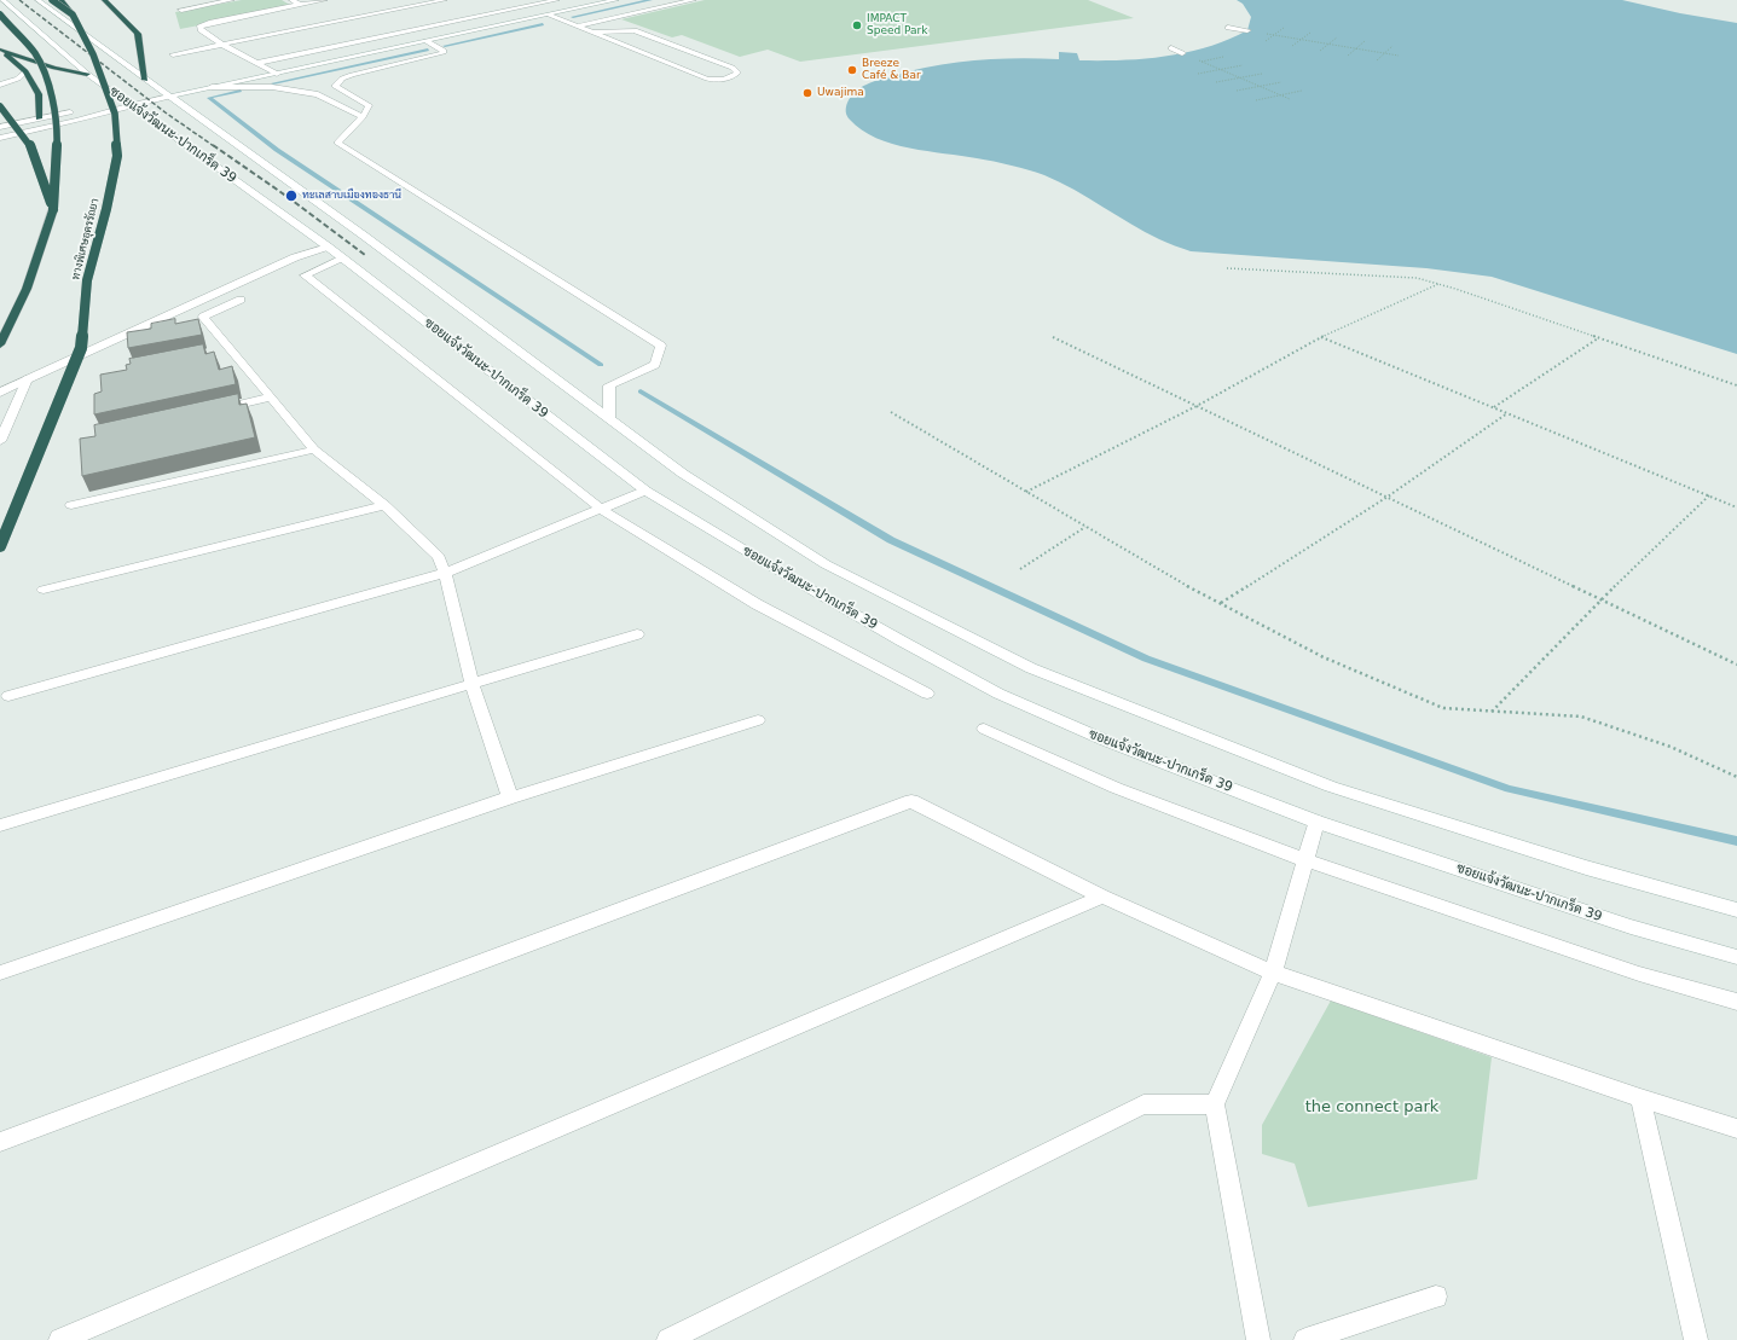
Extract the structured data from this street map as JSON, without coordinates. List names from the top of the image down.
{
  "streets": {
    "highway": ["ทางพิเศษอุดรรัถยา"],
    "street": ["ซอยแจ้งวัฒนะ-ปากเกร็ด 39"]
  },
  "parks": ["the connect park"],
  "places": [
    "IMPACT Speed Park",
    "Breeze Café & Bar",
    "Uwajima",
    "ทะเลสาบเมืองทองธานี"
  ]
}
